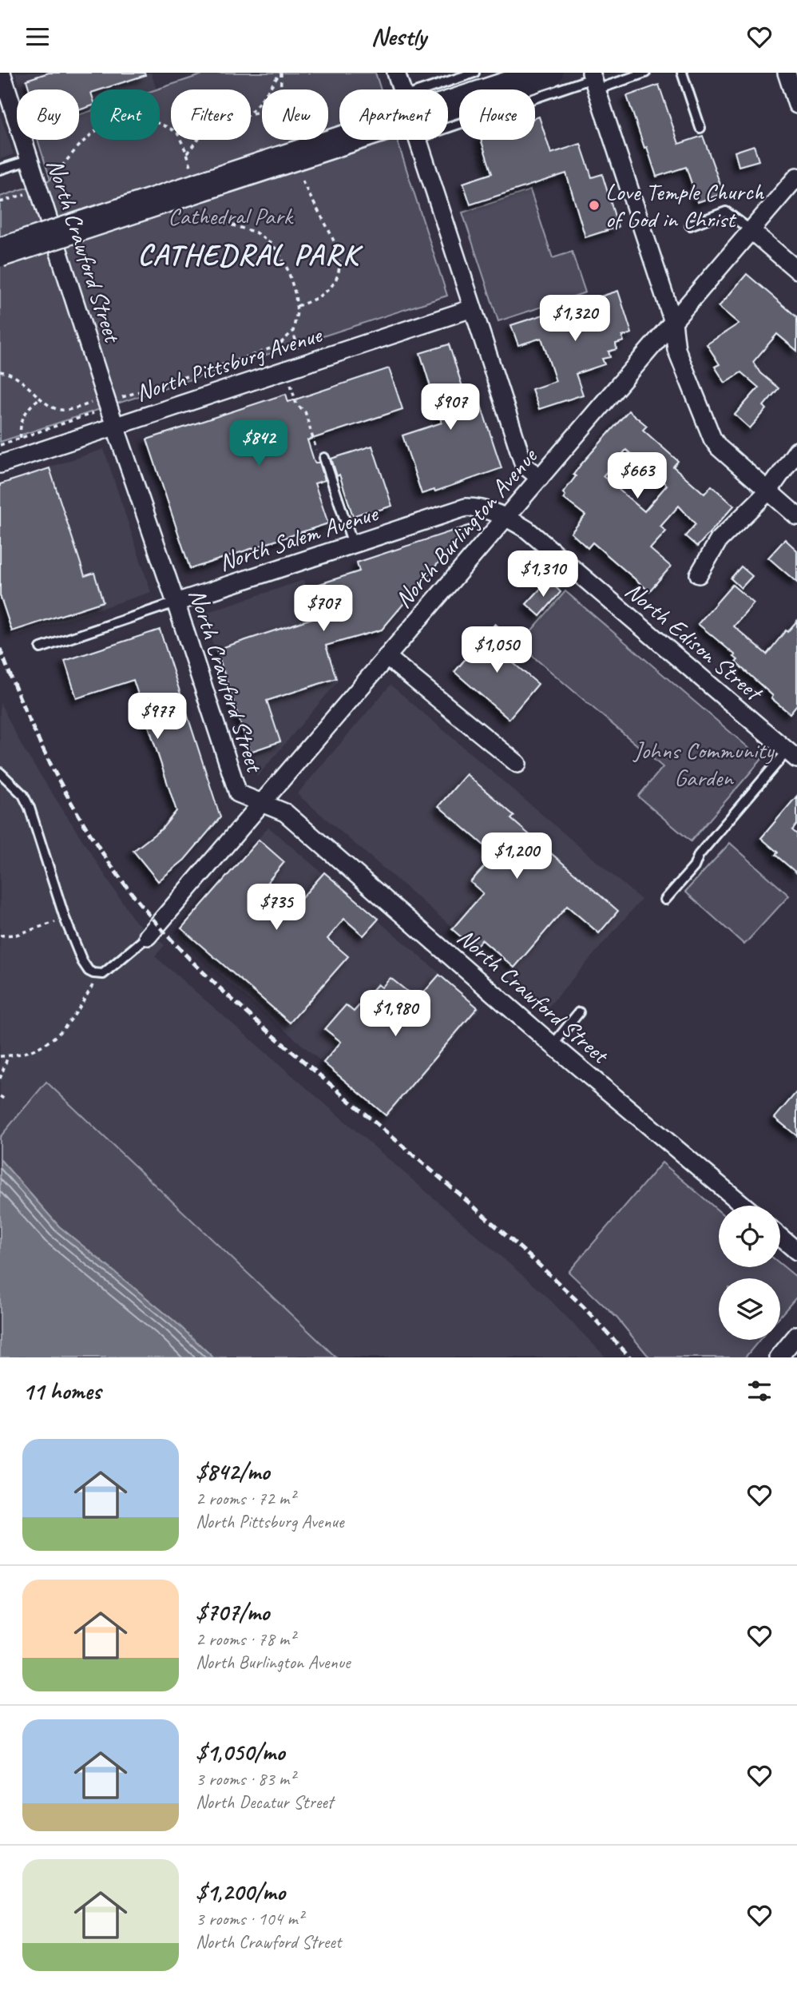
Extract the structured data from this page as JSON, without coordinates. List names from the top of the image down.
{
  "streets": {
    "street": [
      "North Crawford Street",
      "North Pittsburg Avenue",
      "North Burlington Avenue",
      "North Salem Avenue",
      "North Edison Street"
    ]
  },
  "crossings": [
    ["North Crawford Street", "North Pittsburg Avenue"],
    ["North Crawford Street", "North Burlington Avenue"],
    ["North Crawford Street", "North Salem Avenue"],
    ["North Burlington Avenue", "North Salem Avenue"],
    ["North Burlington Avenue", "North Edison Street"],
    ["North Salem Avenue", "North Edison Street"]
  ],
  "districts": ["CATHEDRAL PARK"],
  "parks": ["Cathedral Park", "Johns Community Garden"],
  "places": ["Love Temple Church of God in Christ"],
  "page": {
    "header": "Nestly",
    "chip": [
      "Buy",
      "Rent",
      "Filters",
      "New",
      "Apartment",
      "House"
    ],
    "price": [
      "$1,320",
      "$907",
      "$842",
      "$663",
      "$1,310",
      "$707",
      "$1,050",
      "$977",
      "$1,200",
      "$735",
      "$1,980"
    ],
    "heading": "11 homes",
    "list": [
      {
        "name": "$842/mo",
        "note": "2 rooms · 72 m² · North Pittsburg Avenue"
      },
      {
        "name": "$707/mo",
        "note": "2 rooms · 78 m² · North Burlington Avenue"
      },
      {
        "name": "$1,050/mo",
        "note": "3 rooms · 83 m² · North Decatur Street"
      },
      {
        "name": "$1,200/mo",
        "note": "3 rooms · 104 m² · North Crawford Street"
      }
    ]
  }
}
